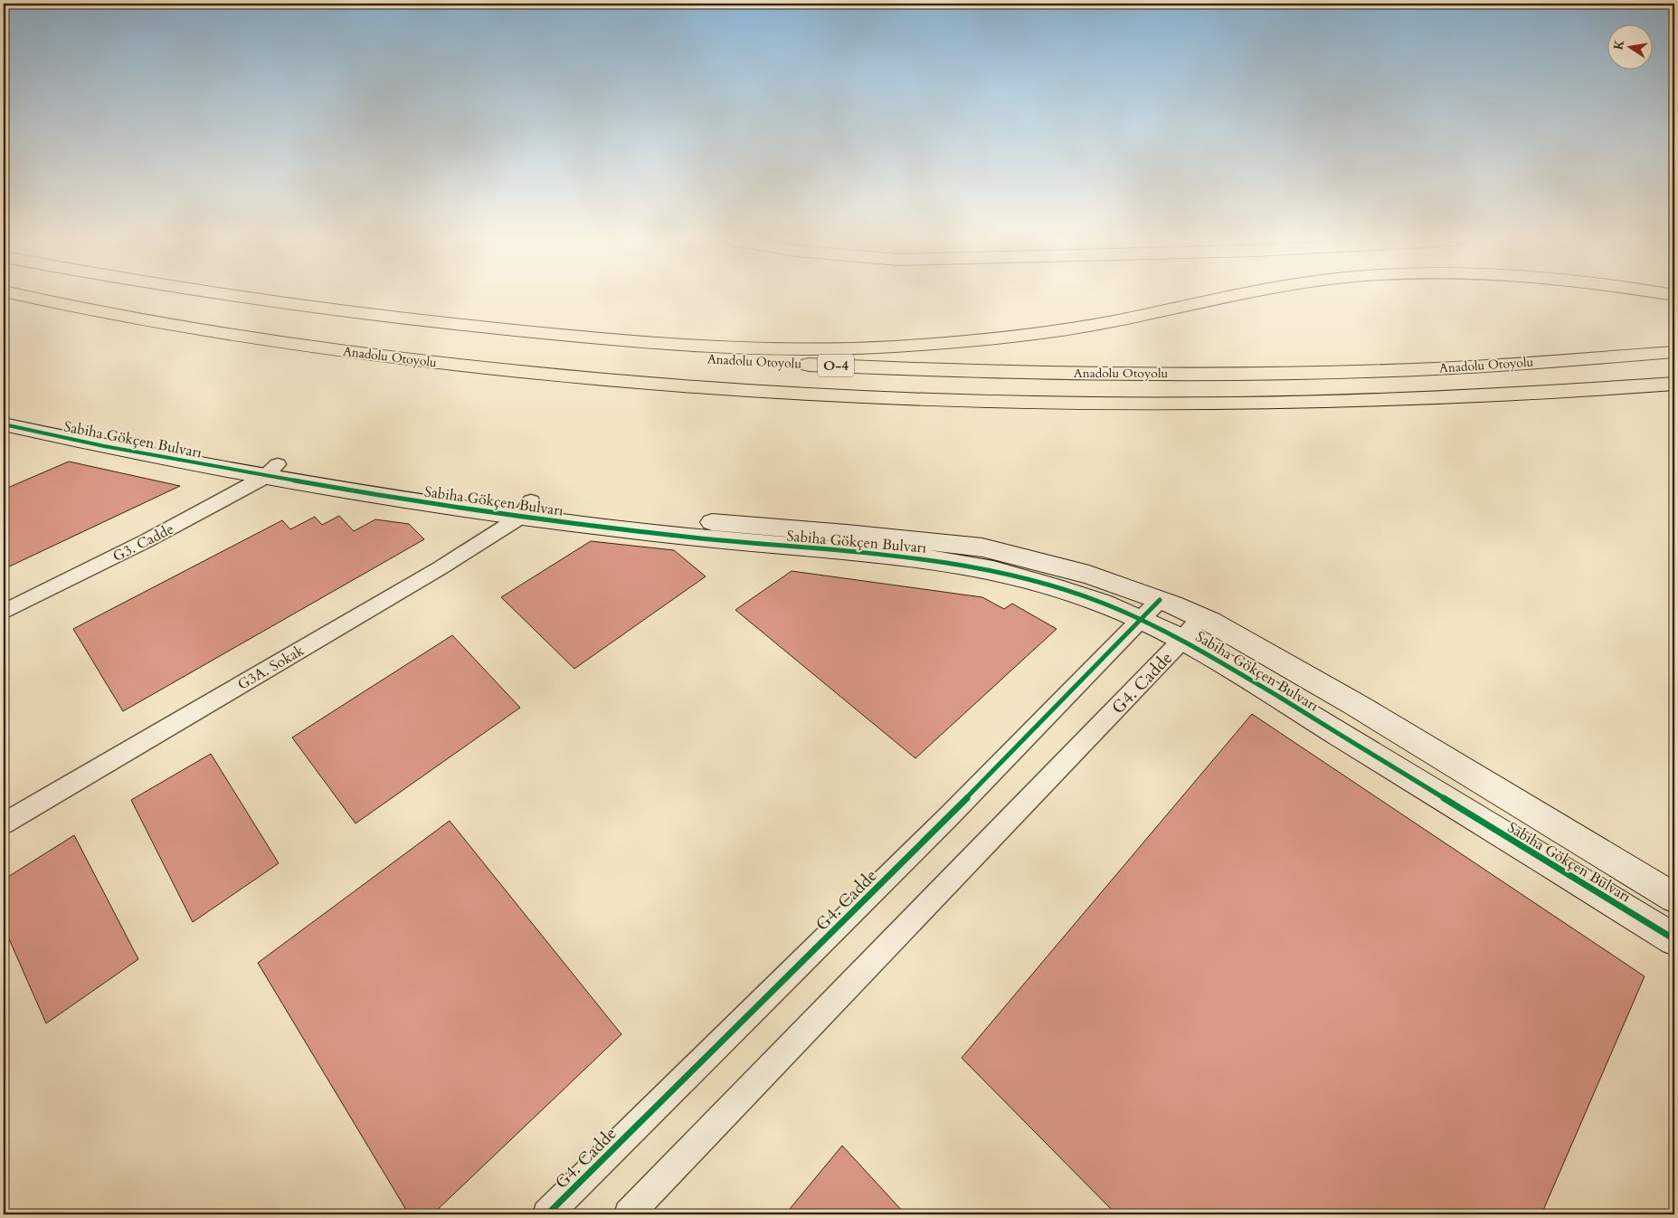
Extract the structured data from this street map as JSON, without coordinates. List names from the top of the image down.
{
  "streets": {
    "highway": ["Anadolu Otoyolu", "O-4"],
    "street": [
      "Sabiha Gökçen Bulvarı",
      "G3. Cadde",
      "G3A. Sokak",
      "G4. Cadde"
    ]
  },
  "crossings": [
    ["Sabiha Gökçen Bulvarı", "G3. Cadde"],
    ["Sabiha Gökçen Bulvarı", "G3A. Sokak"],
    ["Sabiha Gökçen Bulvarı", "G4. Cadde"]
  ],
  "north": "left"
}
